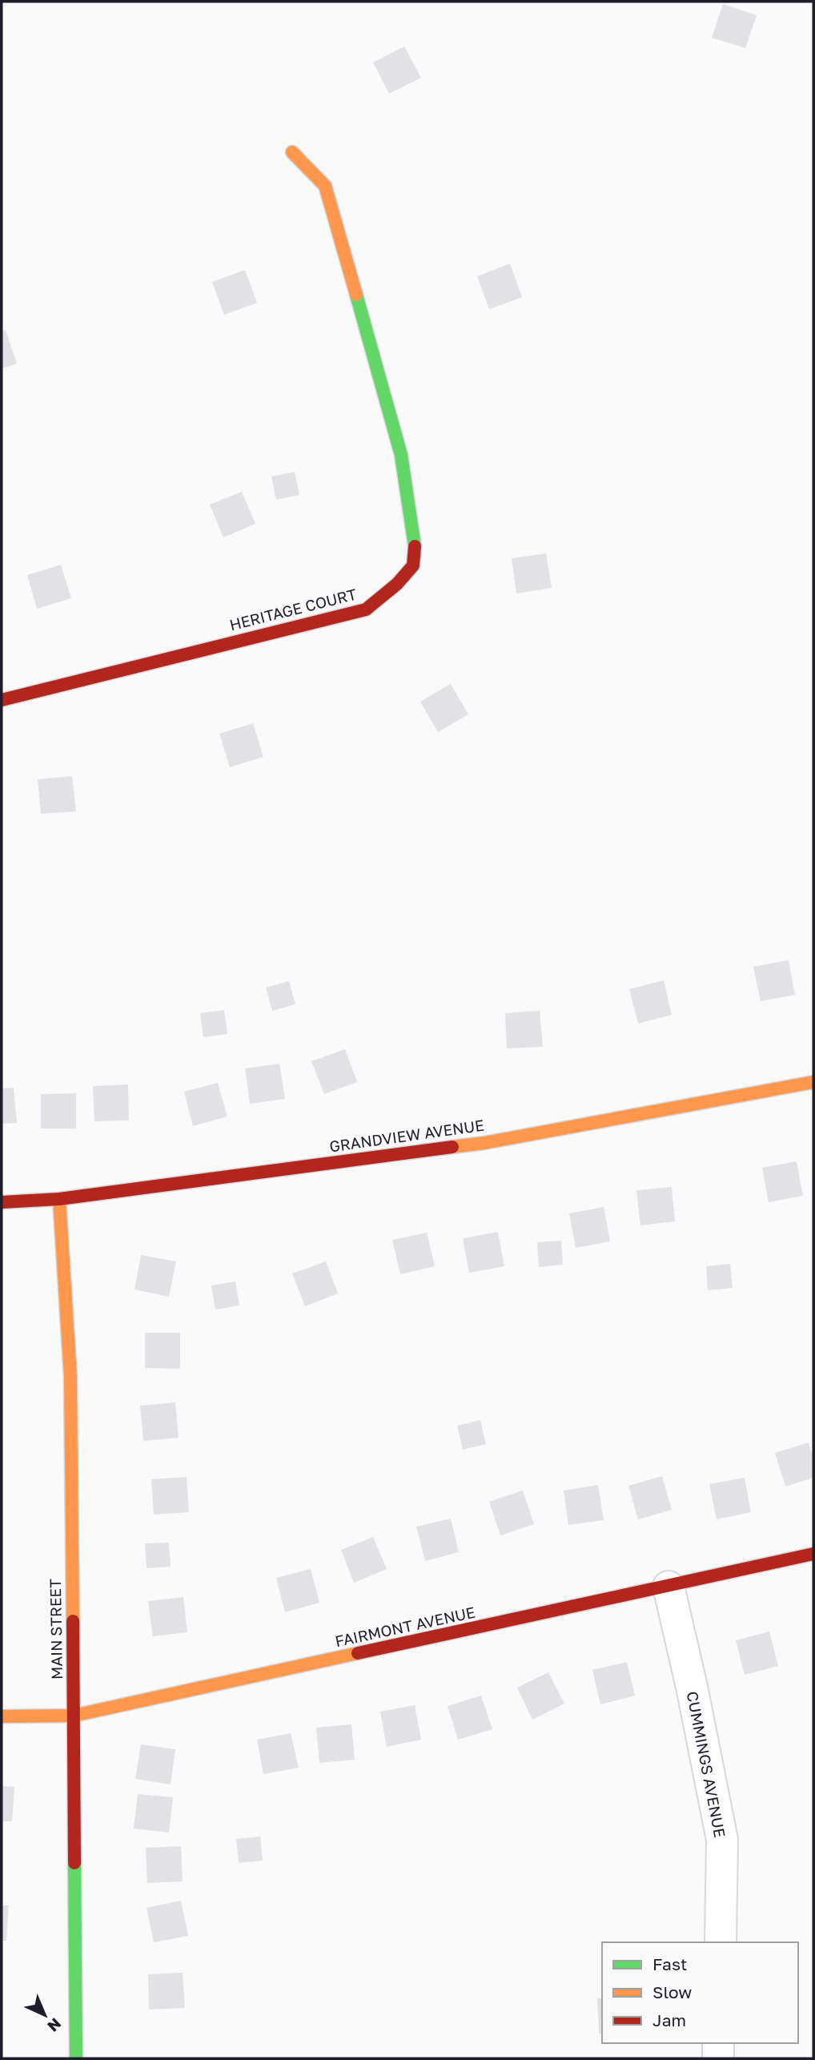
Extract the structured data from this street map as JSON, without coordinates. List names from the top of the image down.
{
  "streets": {
    "street": [
      "HERITAGE COURT",
      "GRANDVIEW AVENUE",
      "FAIRMONT AVENUE",
      "MAIN STREET",
      "CUMMINGS AVENUE"
    ]
  },
  "crossings": [
    ["GRANDVIEW AVENUE", "MAIN STREET"],
    ["FAIRMONT AVENUE", "MAIN STREET"],
    ["FAIRMONT AVENUE", "CUMMINGS AVENUE"]
  ],
  "legend": ["Fast", "Slow", "Jam"],
  "north": "bottom right"
}
